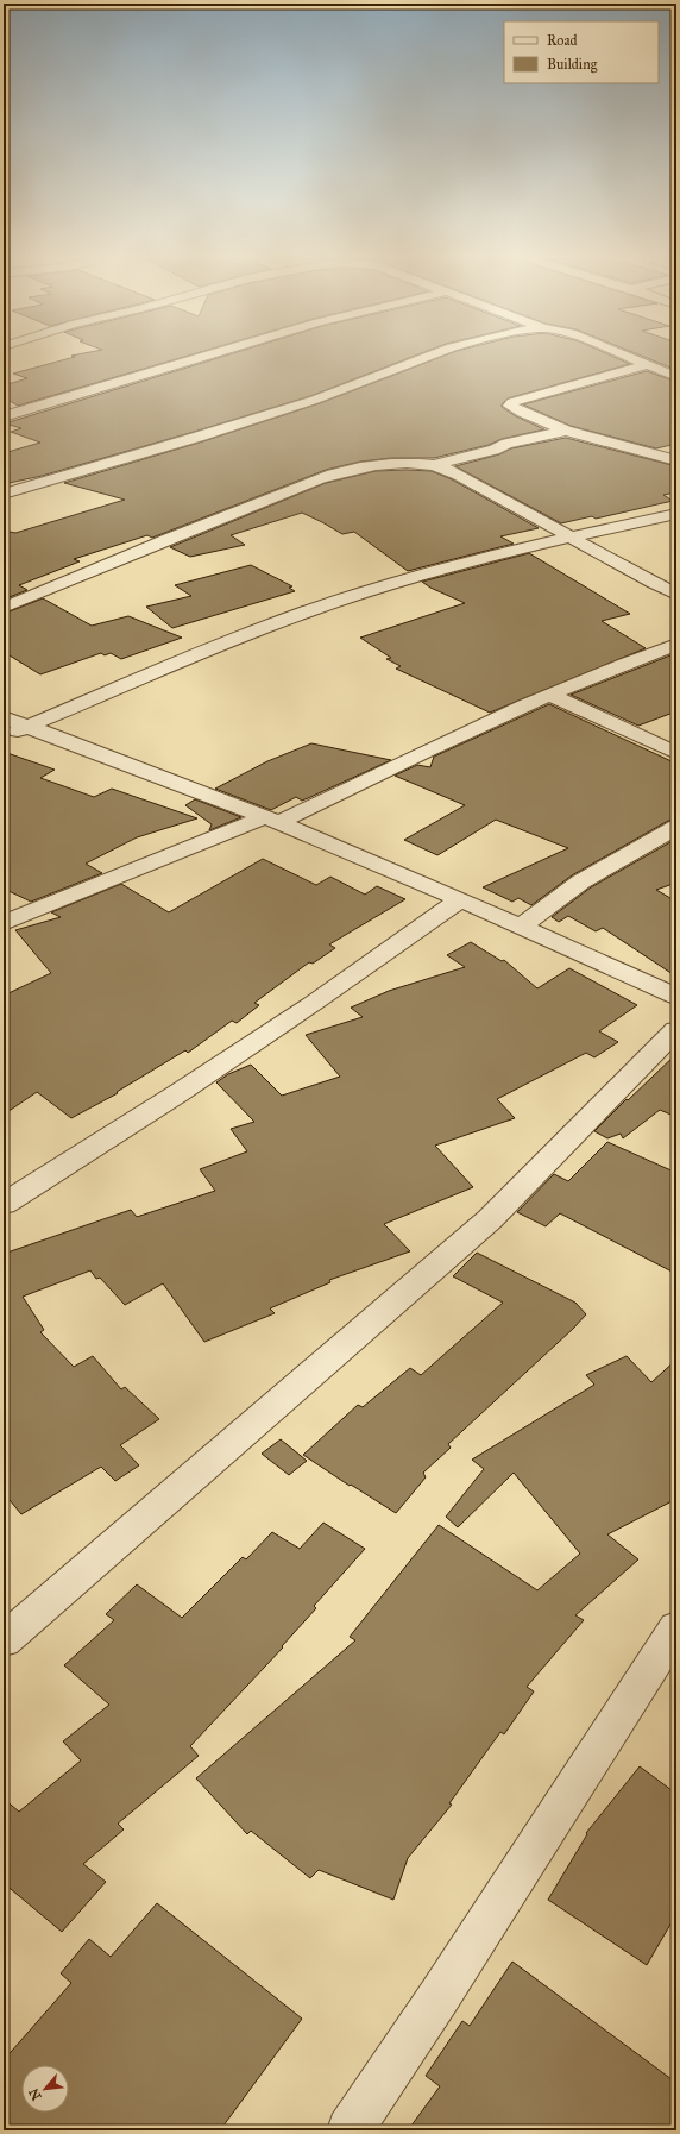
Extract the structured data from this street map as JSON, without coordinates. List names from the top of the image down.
{
  "legend": ["Road", "Building"],
  "north": "bottom left"
}
